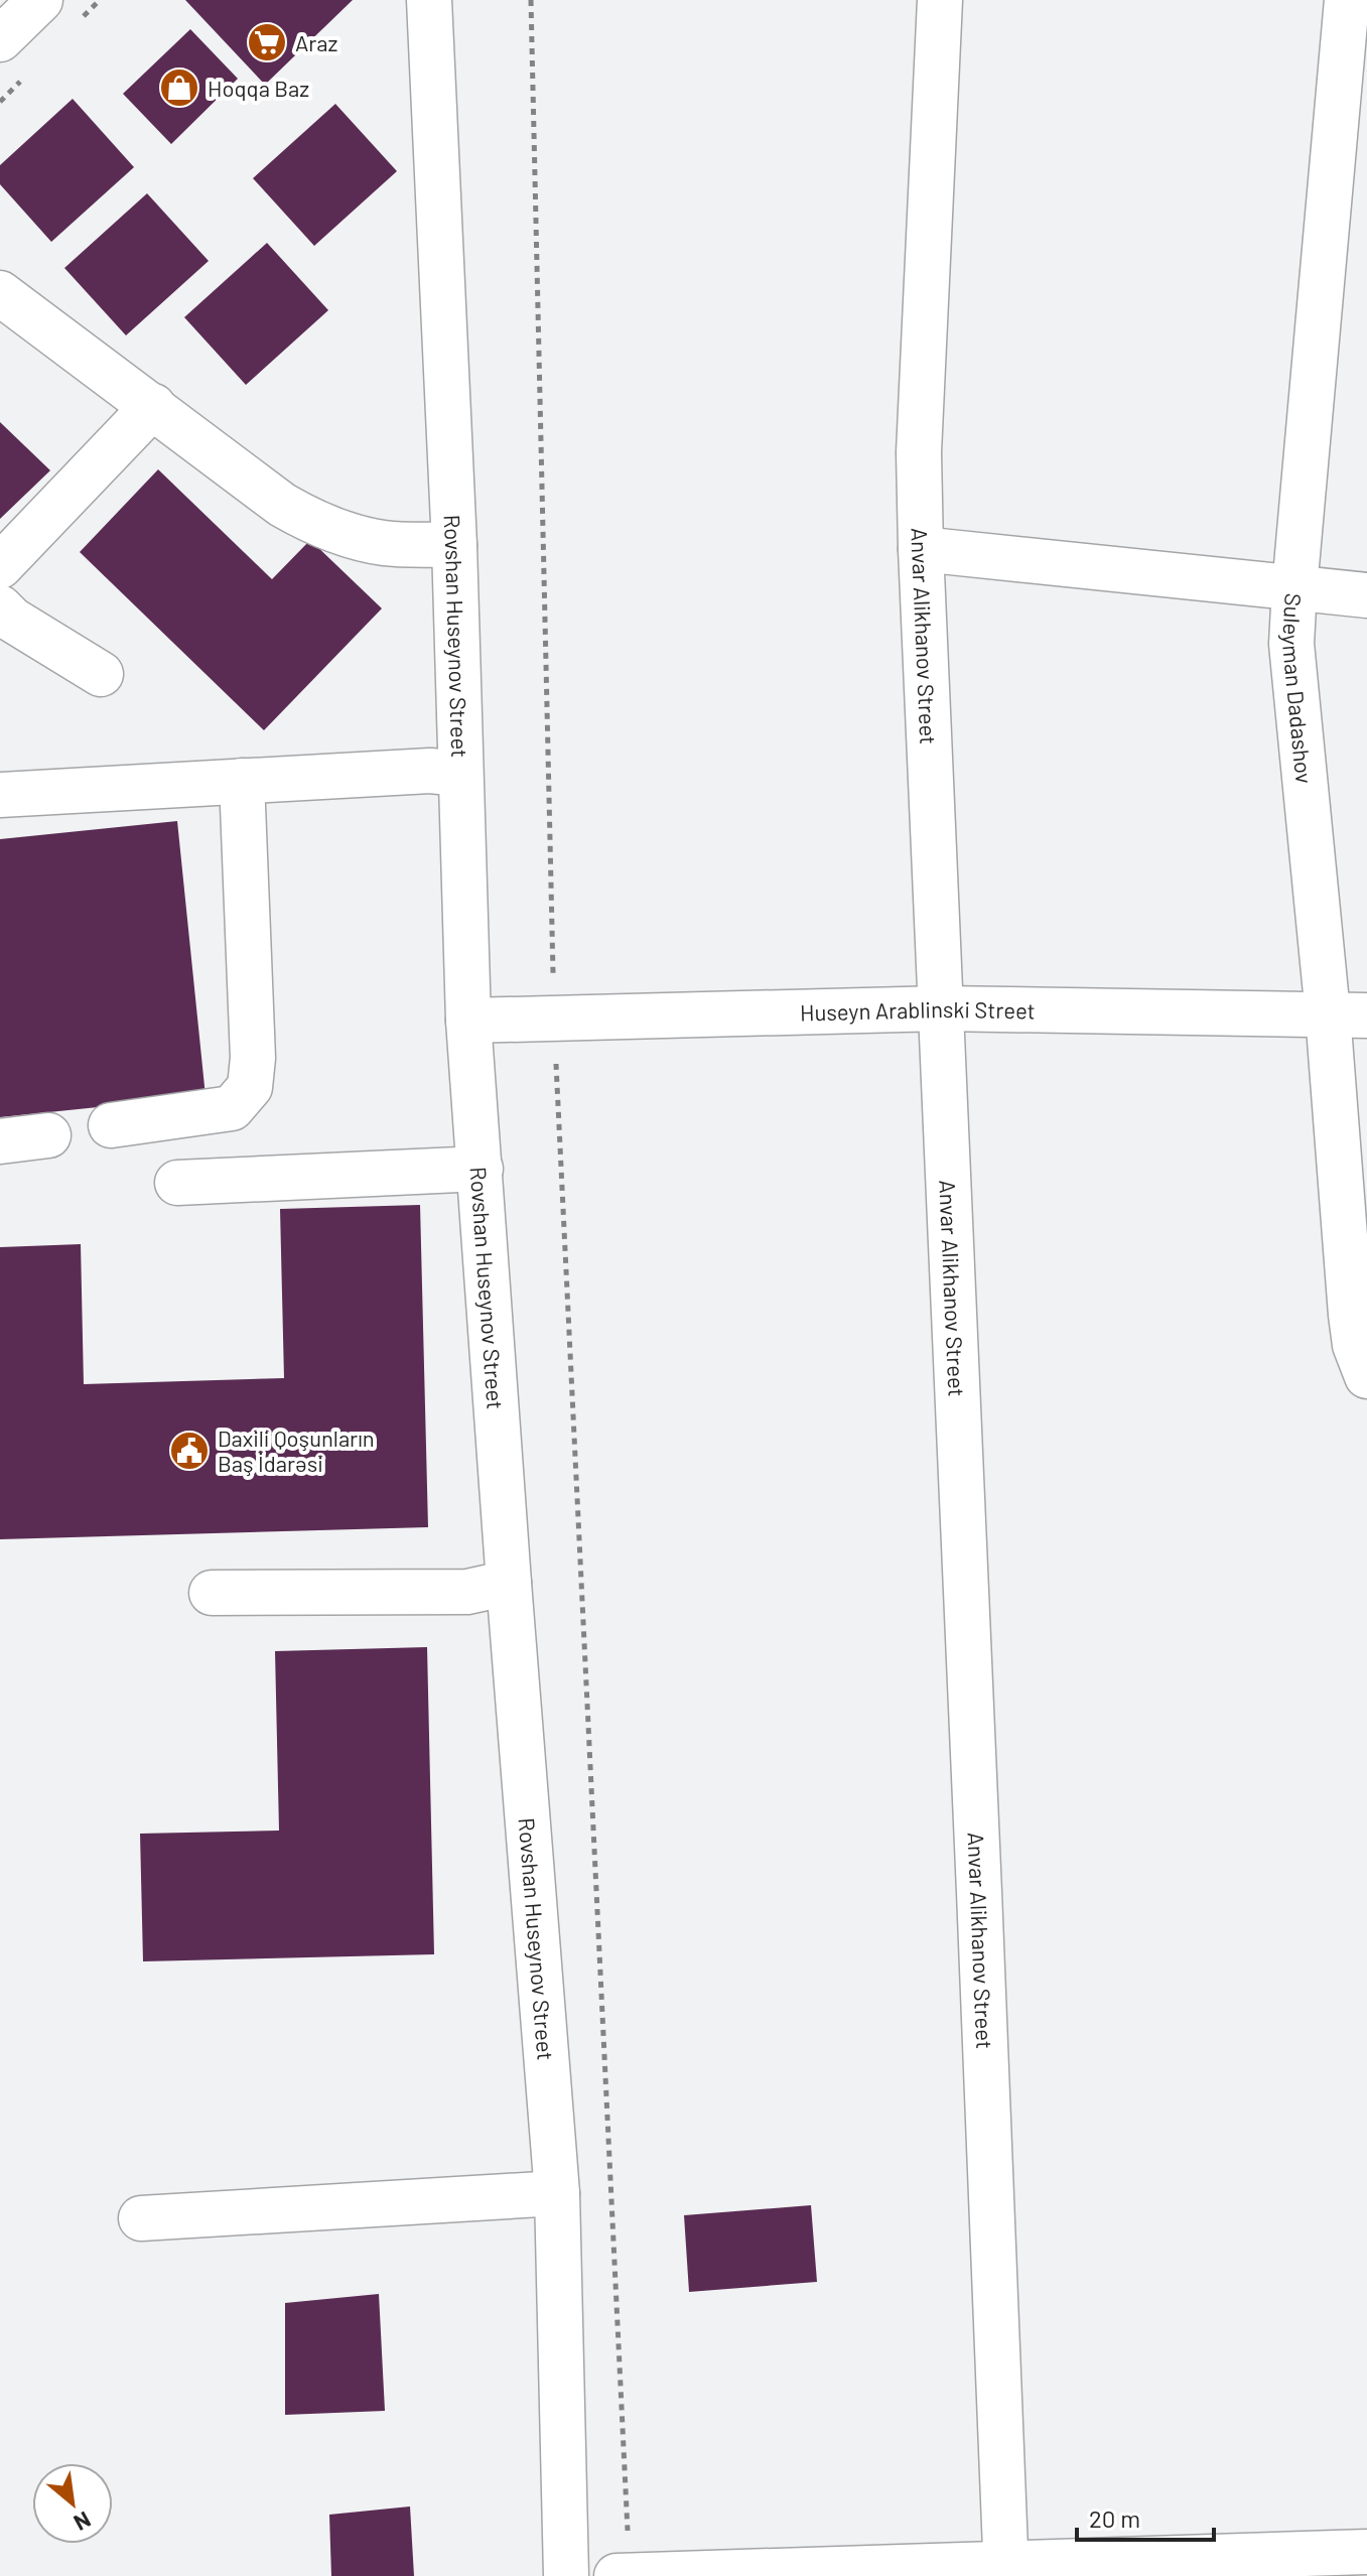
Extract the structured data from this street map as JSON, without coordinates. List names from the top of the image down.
{
  "streets": {
    "street": [
      "Anvar Alikhanov Street",
      "Rovshan Huseynov Street",
      "Suleyman Dadashov",
      "Huseyn Arablinski Street"
    ]
  },
  "crossings": [
    ["Anvar Alikhanov Street", "Huseyn Arablinski Street"],
    ["Rovshan Huseynov Street", "Huseyn Arablinski Street"],
    ["Suleyman Dadashov", "Huseyn Arablinski Street"]
  ],
  "places": {
    "supermarket": ["Araz"],
    "shop": ["Hoqqa Baz"],
    "public building": ["Daxili Qoşunların Baş İdarəsi"]
  },
  "scale_bar": "20 m",
  "north": "bottom right"
}
